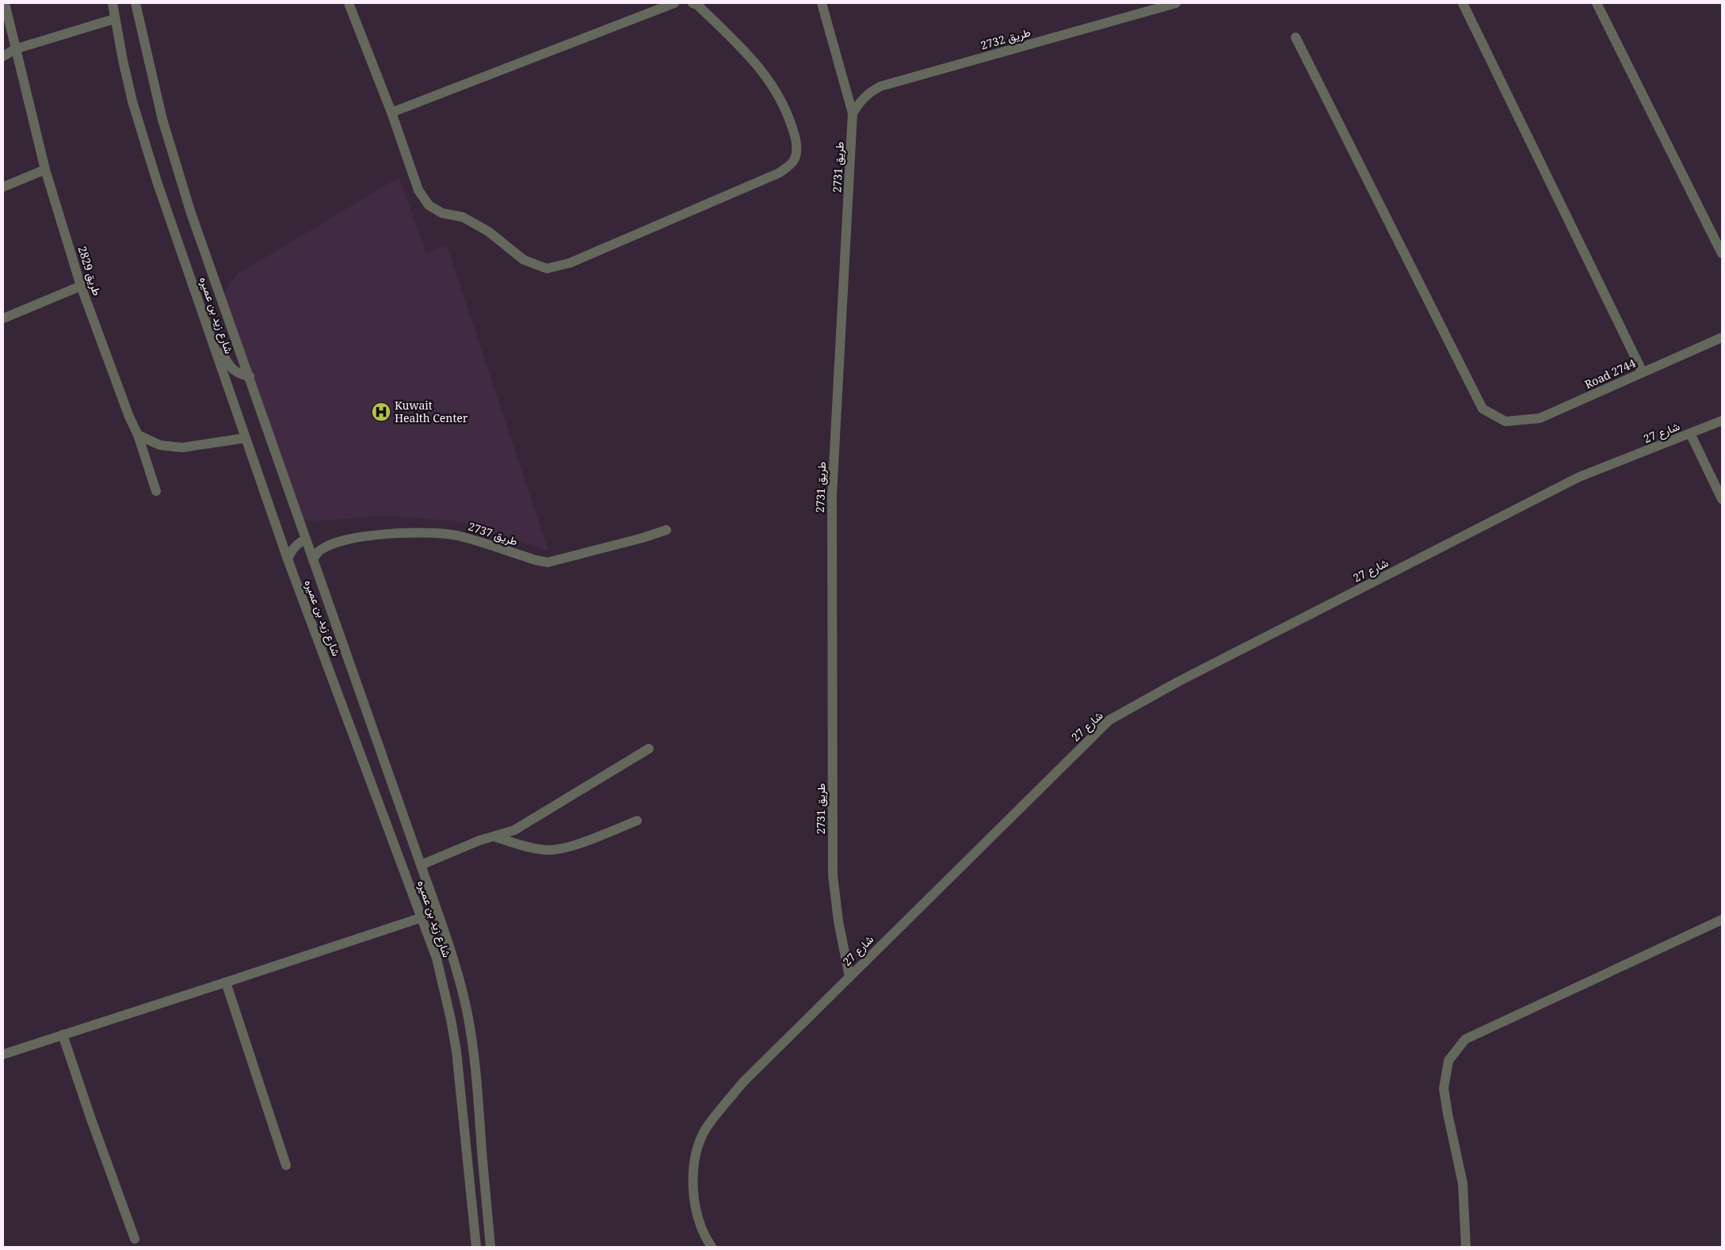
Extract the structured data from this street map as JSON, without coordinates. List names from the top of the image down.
{
  "streets": {
    "street": [
      "طريق 2732",
      "طريق 2731",
      "طريق 2829",
      "شارع زيد بن عميره",
      "Road 2744",
      "شارع 27",
      "طريق 2737"
    ]
  },
  "crossings": [
    ["طريق 2732", "طريق 2731"],
    ["طريق 2731", "شارع 27"],
    ["شارع زيد بن عميره", "طريق 2737"]
  ],
  "places": {
    "hospital": ["Kuwait Health Center"]
  }
}
